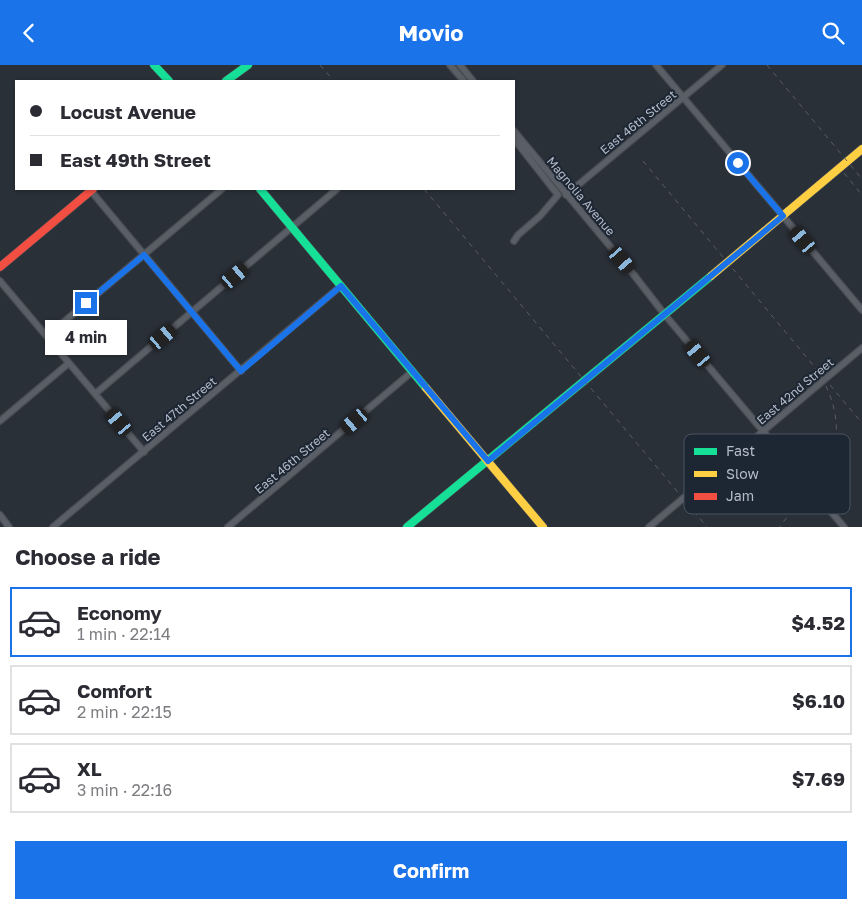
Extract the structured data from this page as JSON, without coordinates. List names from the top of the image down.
{
  "streets": {
    "street": [
      "East 46th Street",
      "Magnolia Avenue",
      "East 42nd Street",
      "East 47th Street"
    ]
  },
  "crossings": [
    ["East 46th Street", "Magnolia Avenue"],
    ["Magnolia Avenue", "East 42nd Street"]
  ],
  "legend": ["Fast", "Slow", "Jam"],
  "page": {
    "header": "Movio",
    "banner": ["Locust Avenue", "East 49th Street"],
    "bubble": "4 min",
    "heading": "Choose a ride",
    "list": [
      {
        "name": "Economy",
        "note": "1 min · 22:14",
        "value": "$4.52"
      },
      {
        "name": "Comfort",
        "note": "2 min · 22:15",
        "value": "$6.10"
      },
      {
        "name": "XL",
        "note": "3 min · 22:16",
        "value": "$7.69"
      }
    ],
    "buttons": "Confirm"
  }
}
